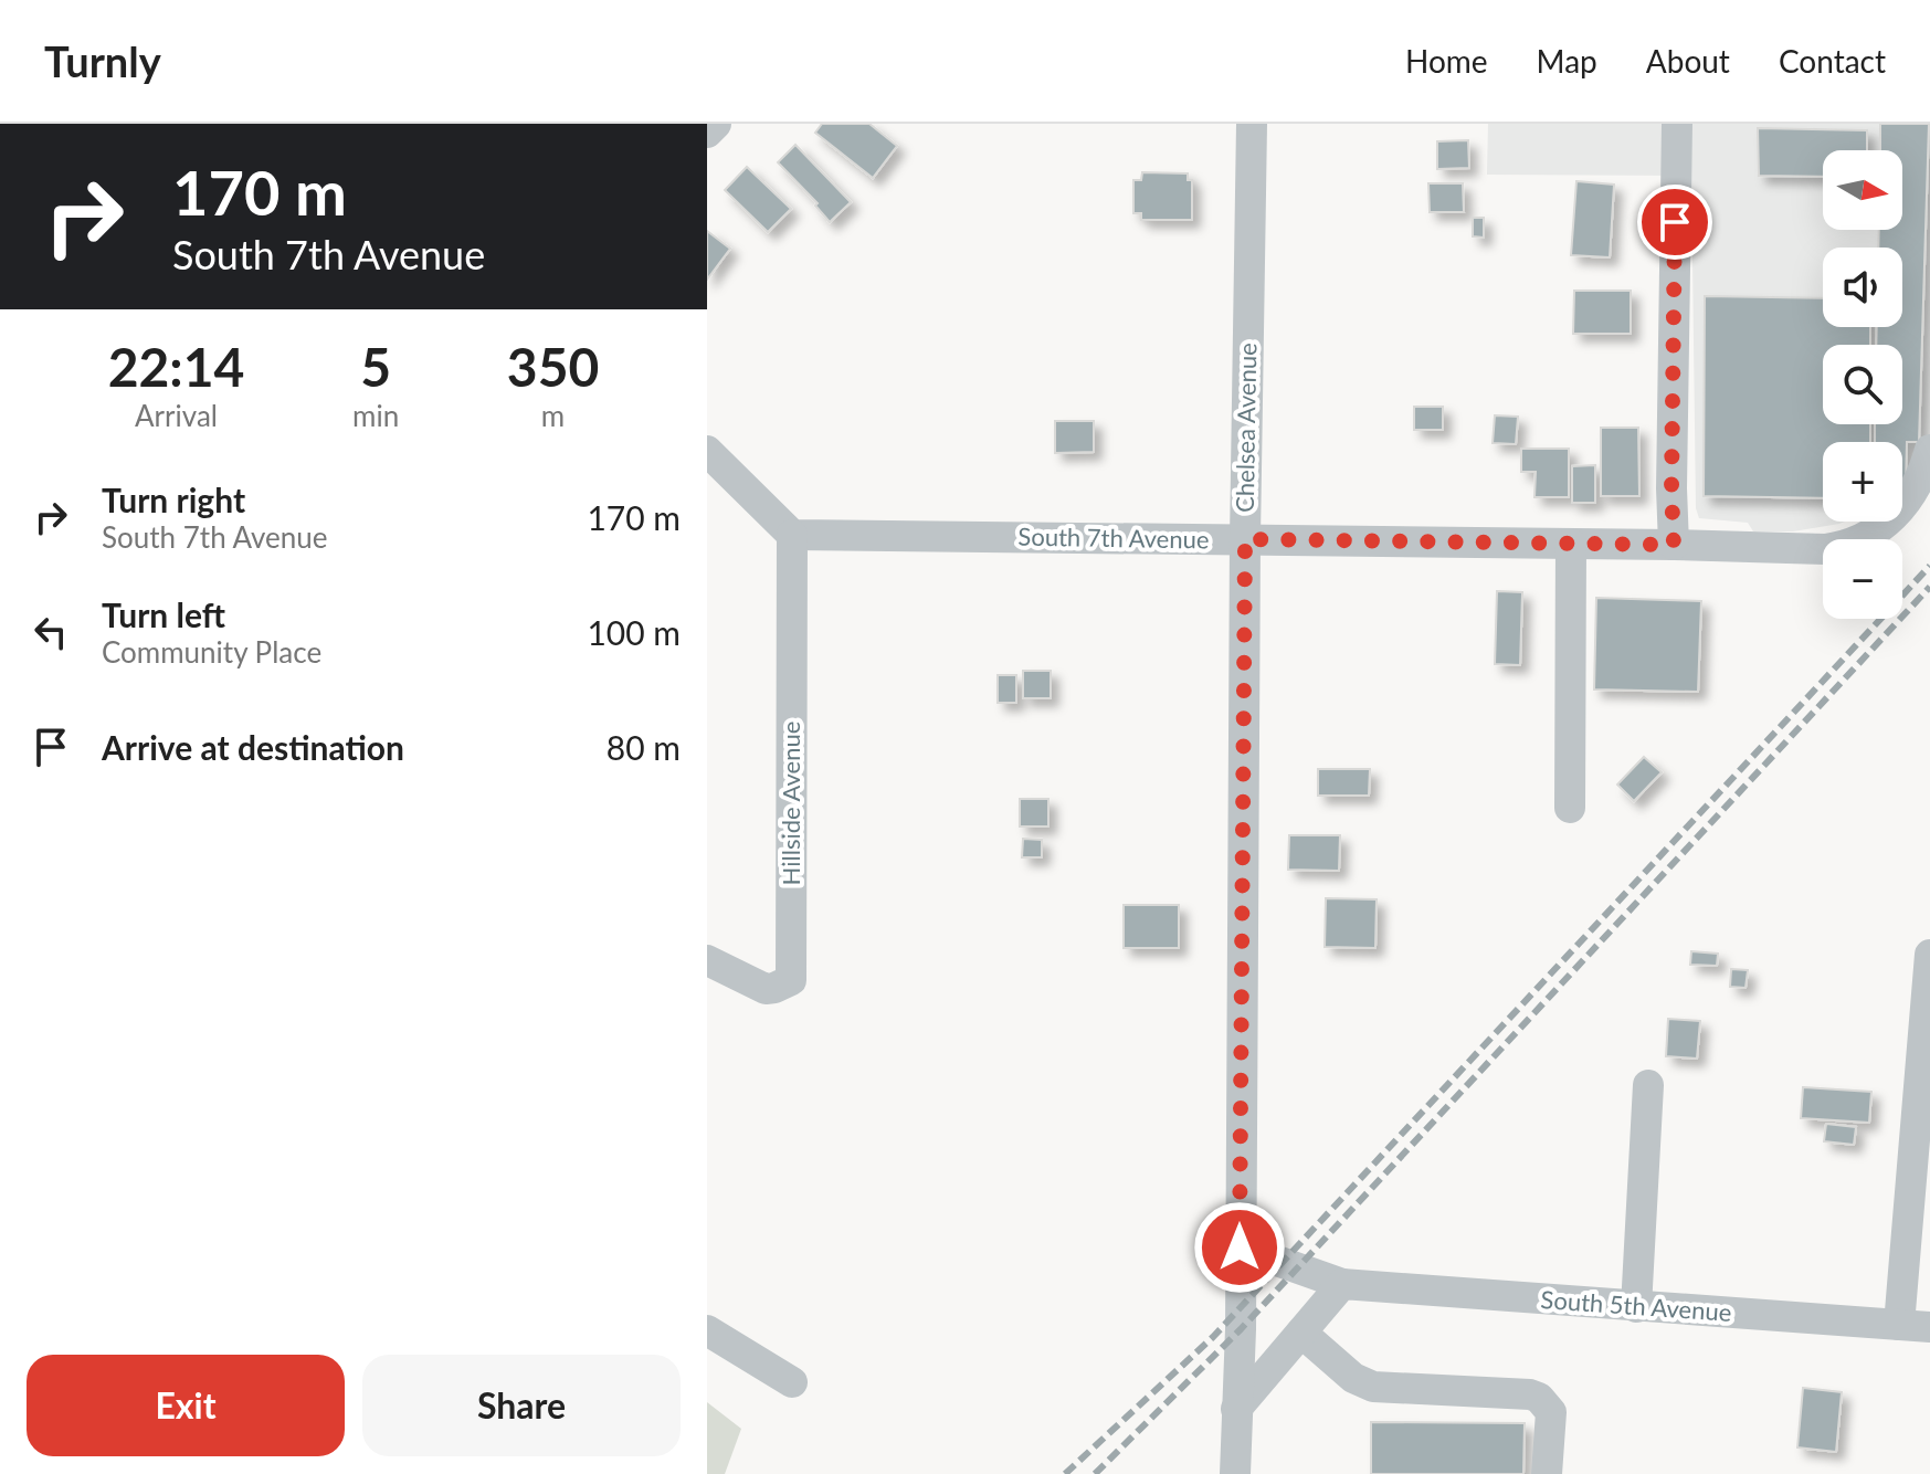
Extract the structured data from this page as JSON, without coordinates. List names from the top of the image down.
{
  "streets": {
    "street": [
      "Chelsea Avenue",
      "South 7th Avenue",
      "Hillside Avenue",
      "South 5th Avenue"
    ]
  },
  "crossings": [
    ["Chelsea Avenue", "South 7th Avenue"],
    ["Chelsea Avenue", "South 5th Avenue"],
    ["South 7th Avenue", "Hillside Avenue"]
  ],
  "north": "right",
  "page": {
    "header": "Turnly",
    "nav": [
      "Home",
      "Map",
      "About",
      "Contact"
    ],
    "turn": ["170 m", "South 7th Avenue"],
    "map_buttons": ["+", "−"],
    "eta": [
      "22:14",
      "Arrival",
      "5",
      "min",
      "350",
      "m"
    ],
    "list": [
      {
        "name": "Turn right",
        "note": "South 7th Avenue",
        "value": "170 m"
      },
      {
        "name": "Turn left",
        "note": "Community Place",
        "value": "100 m"
      },
      {
        "name": "Arrive at destination",
        "value": "80 m"
      }
    ],
    "buttons": ["Exit", "Share"]
  }
}
